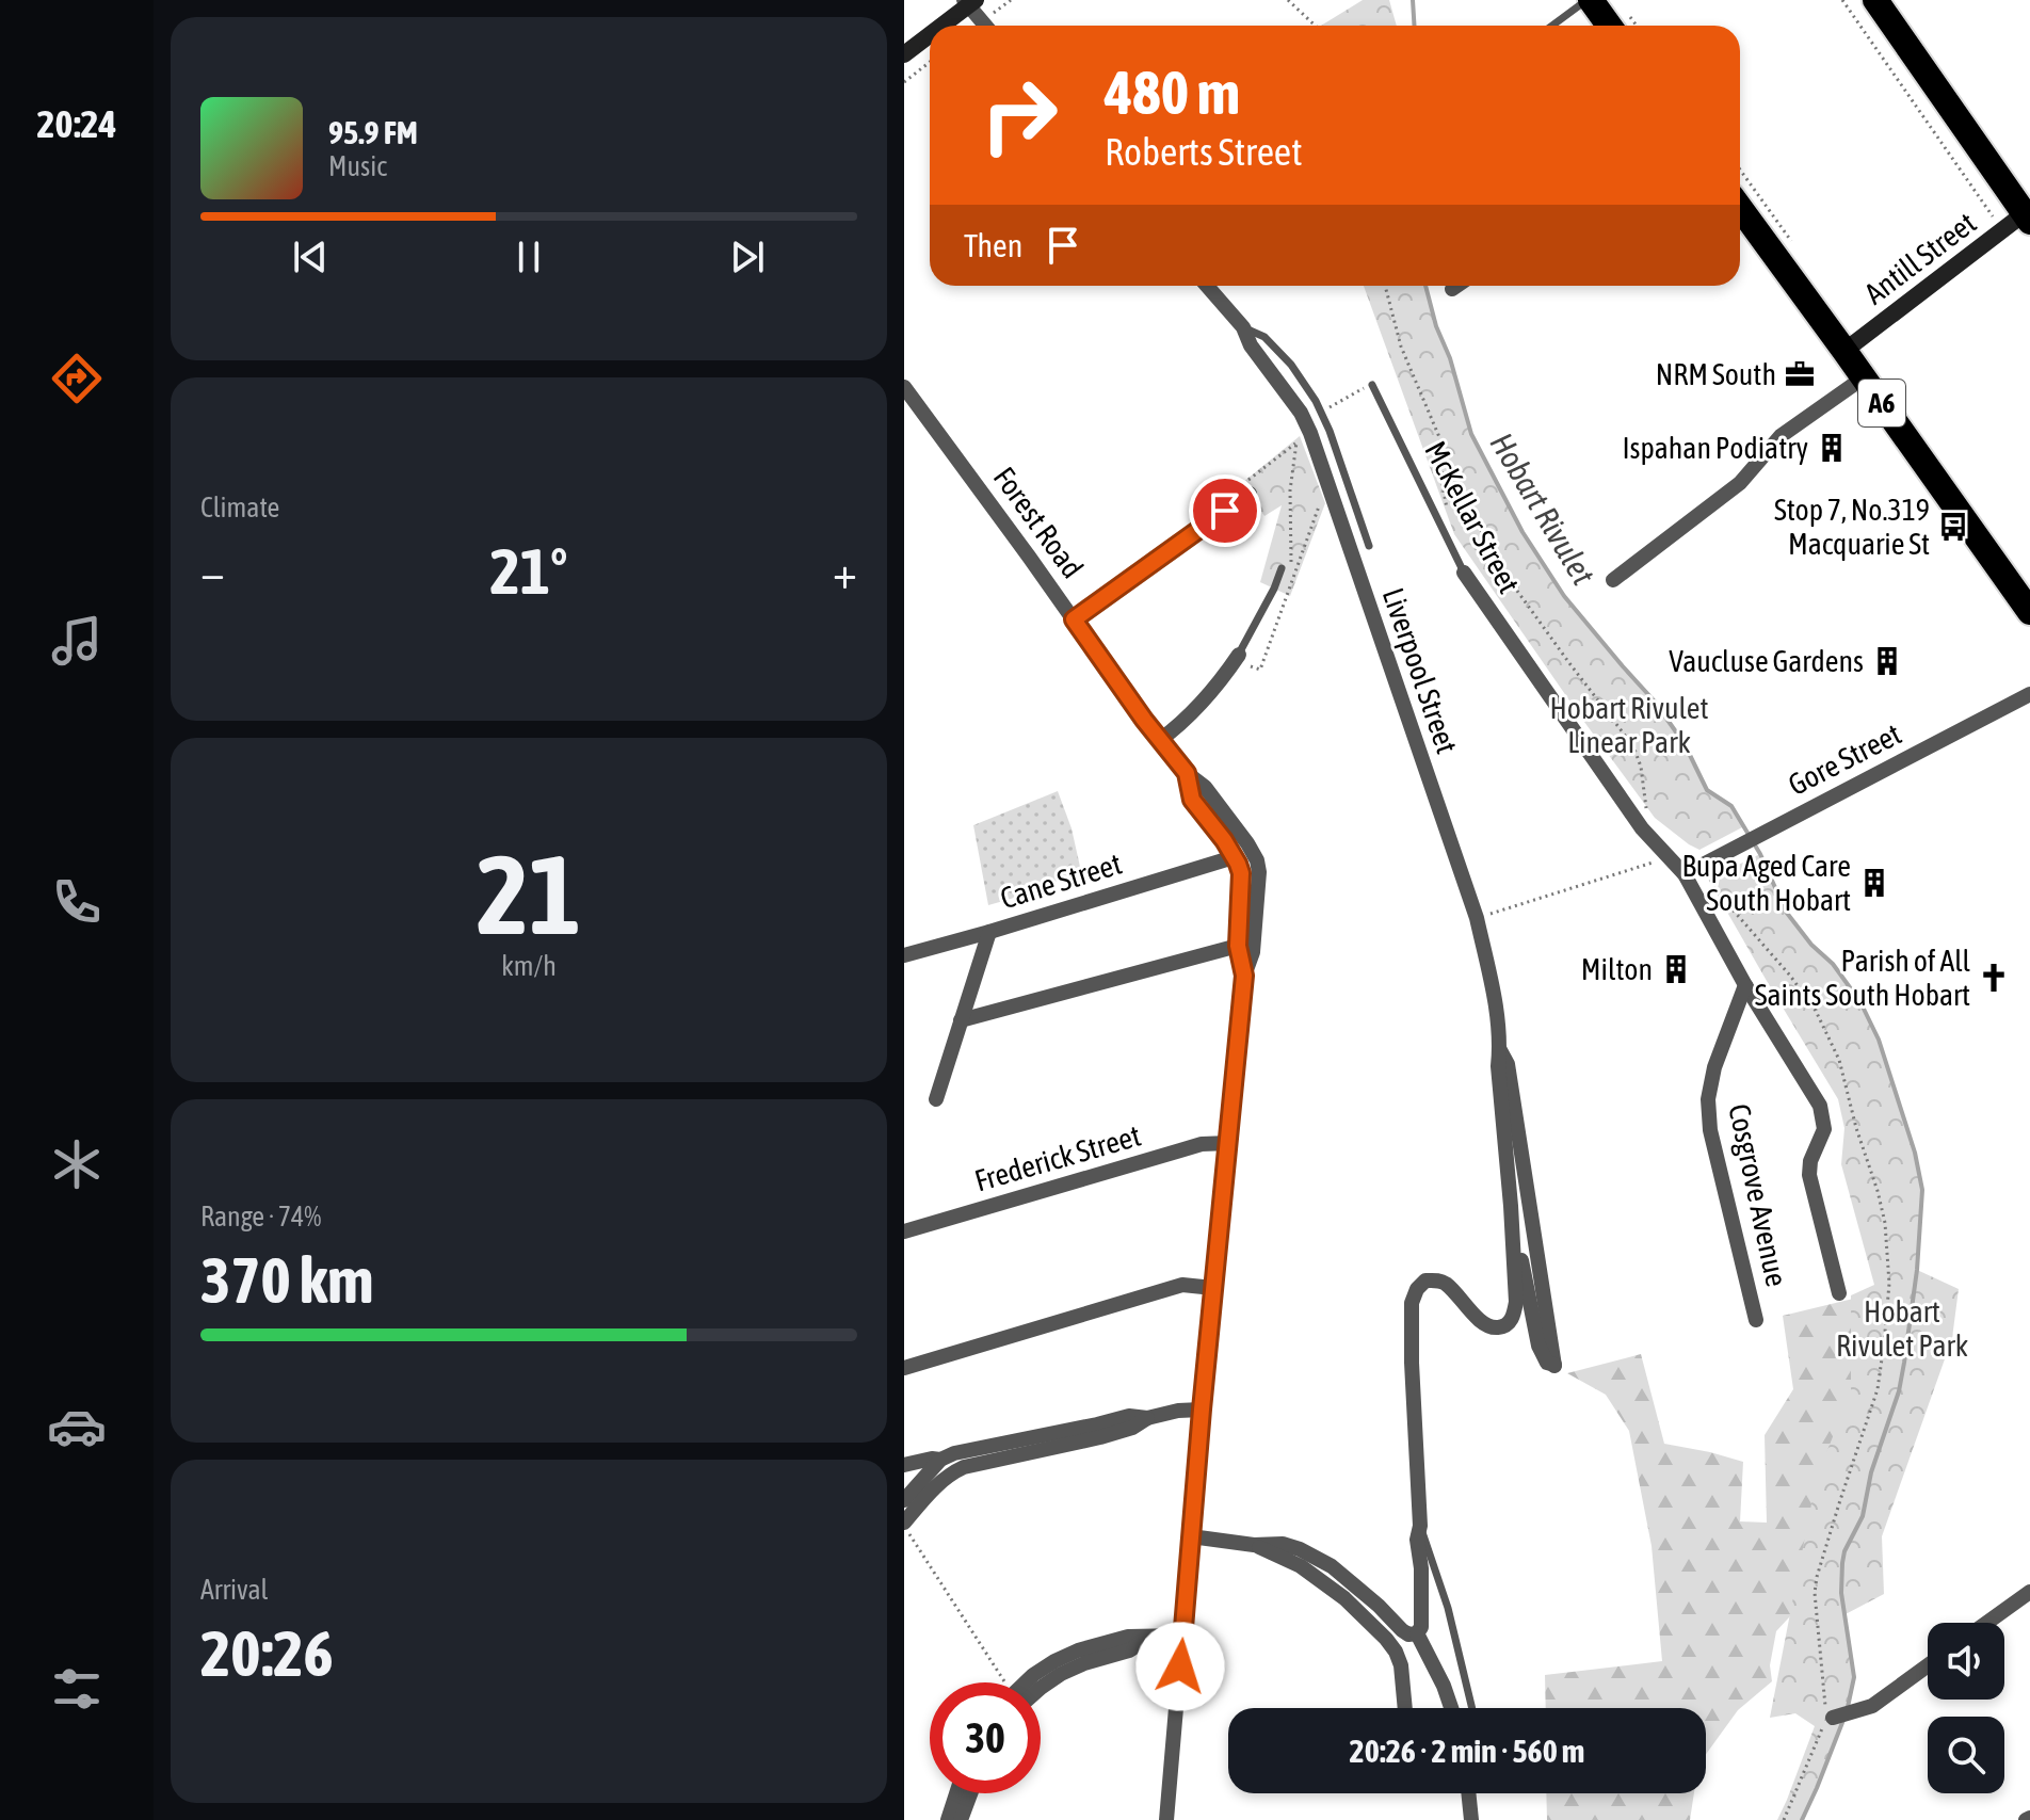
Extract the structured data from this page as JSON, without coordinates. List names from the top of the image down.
{
  "streets": {
    "highway": ["A6"],
    "street": [
      "Antill Street",
      "McKellar Street",
      "Forest Road",
      "Liverpool Street",
      "Gore Street",
      "Cane Street",
      "Frederick Street",
      "Cosgrove Avenue"
    ]
  },
  "crossings": [
    ["Antill Street", "A6"],
    ["McKellar Street", "Gore Street"],
    ["McKellar Street", "Cosgrove Avenue"],
    ["Forest Road", "Cane Street"],
    ["Forest Road", "Frederick Street"]
  ],
  "water": ["Hobart Rivulet"],
  "parks": ["Hobart Rivulet Linear Park", "Hobart Rivulet Park"],
  "places": {
    "office": ["NRM South"],
    "building": [
      "Ispahan Podiatry",
      "Vaucluse Gardens",
      "Bupa Aged Care South Hobart",
      "Milton"
    ],
    "bus stop": ["Stop 7, No.319 Macquarie St"],
    "church": ["Parish of All Saints South Hobart"]
  },
  "page": {
    "tabs": "20:24",
    "turn": ["480 m", "Roberts Street"],
    "song": ["95.9 FM", "Music"],
    "then": "Then",
    "tile": [
      "Climate",
      ["21", "km/h"],
      ["Range · 74%", "370 km"],
      ["Arrival", "20:26"]
    ],
    "heat": ["−", "21°", "+"],
    "limit": "30",
    "trip": "20:26 · 2 min · 560 m"
  }
}
